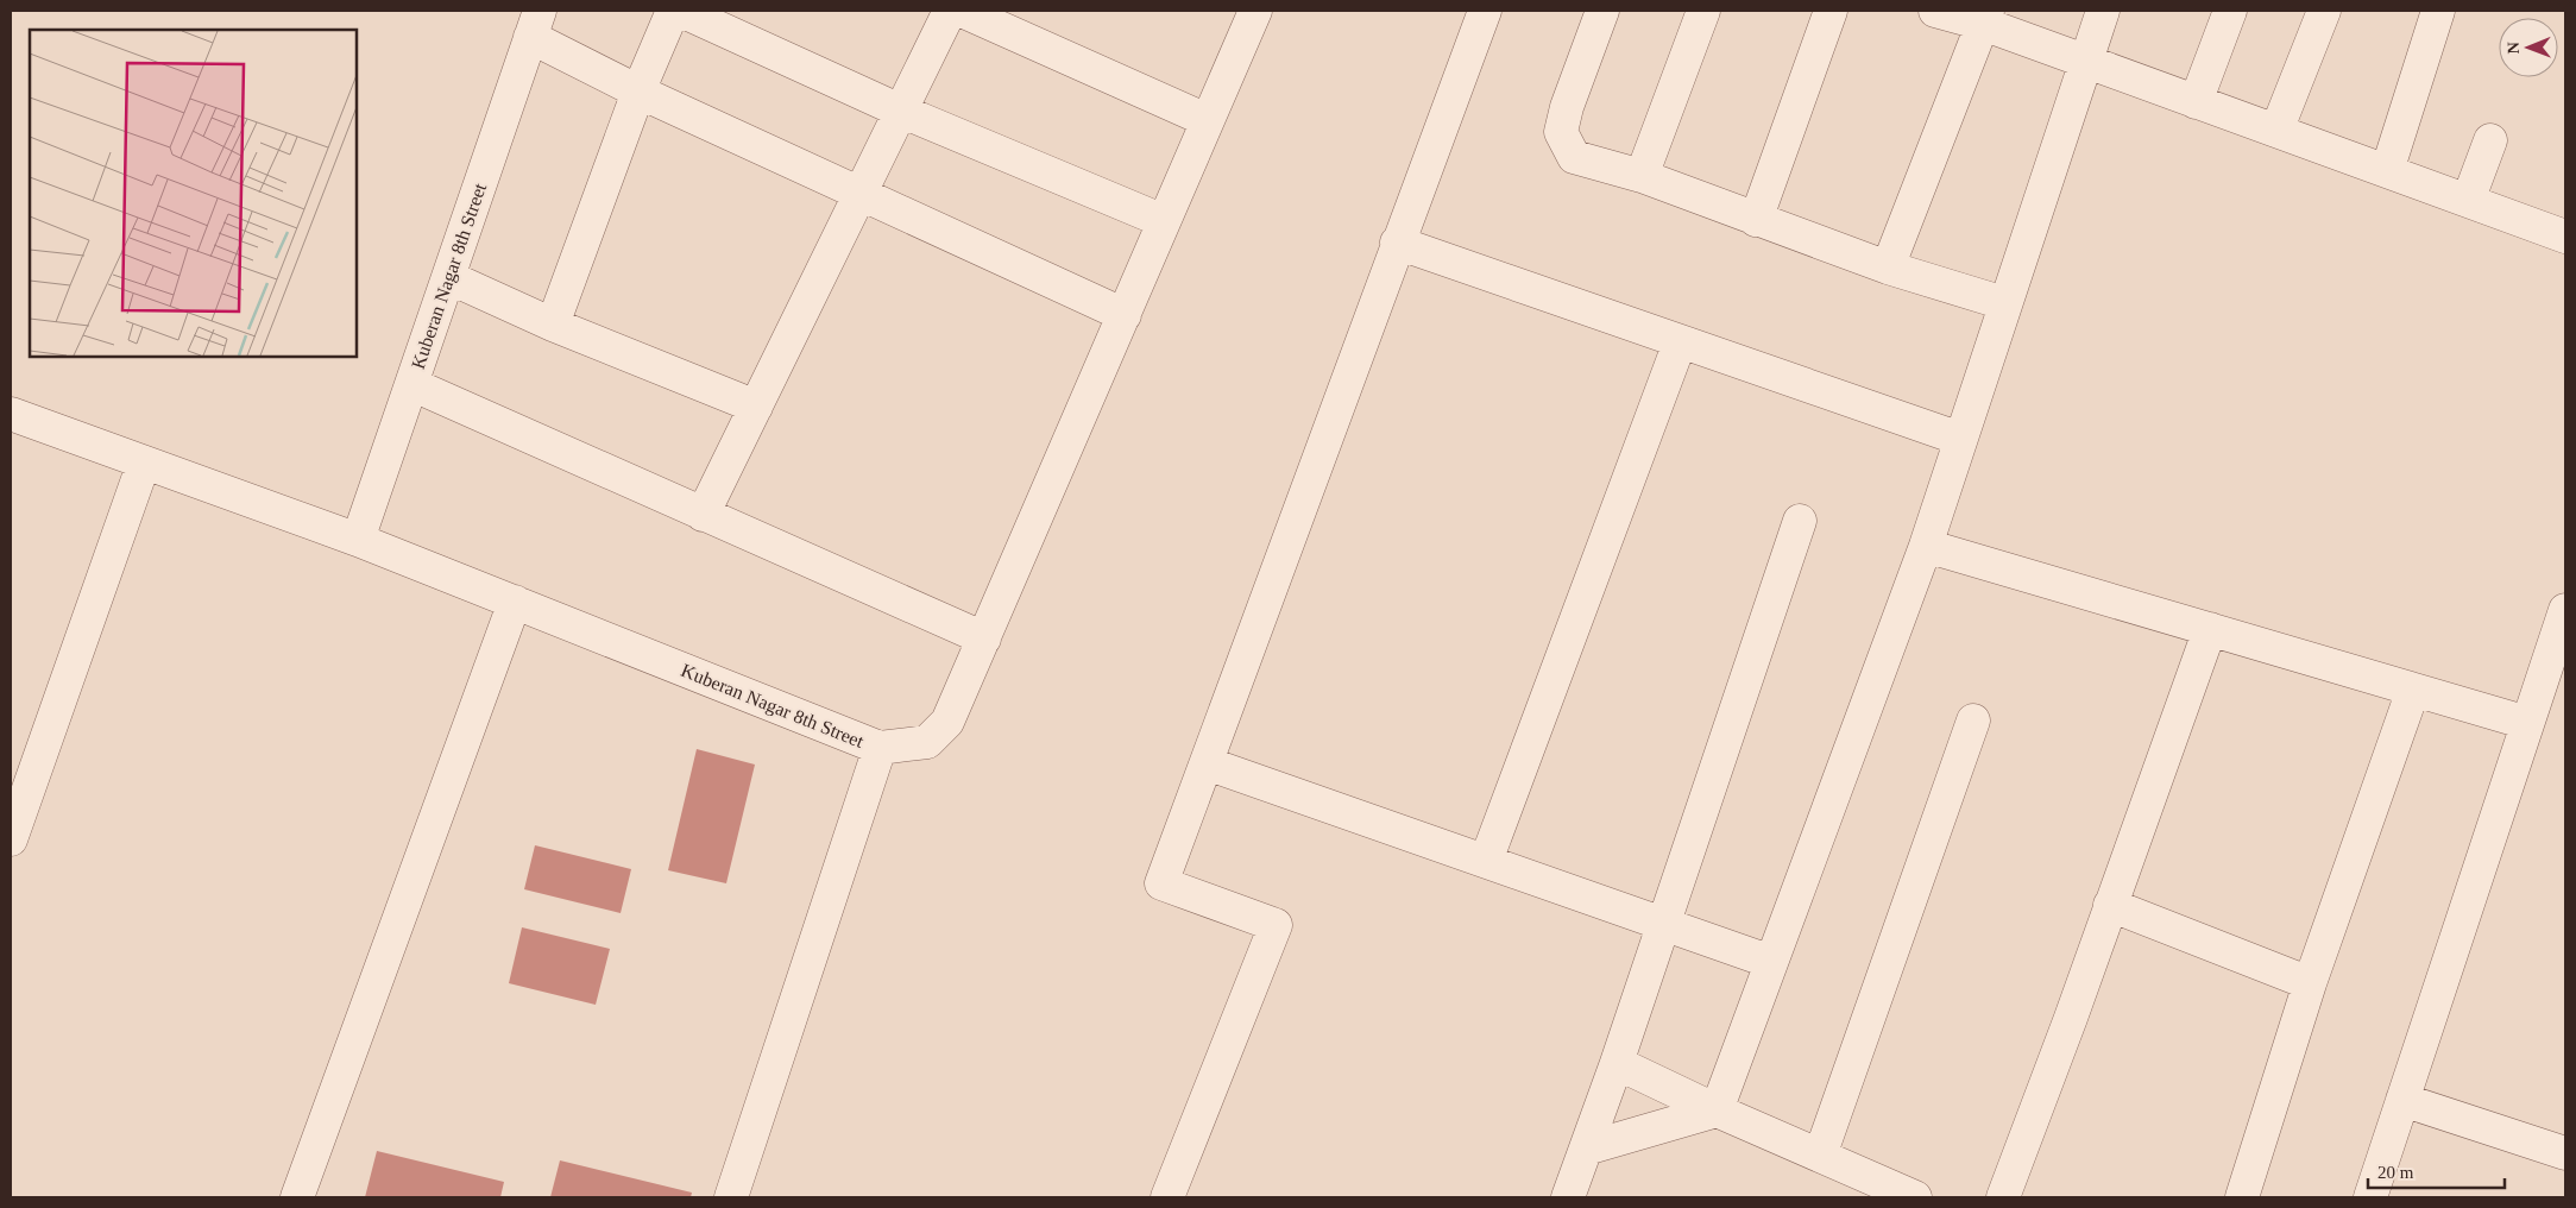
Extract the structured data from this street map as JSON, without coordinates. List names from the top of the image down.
{
  "streets": {
    "street": ["Kuberan Nagar 8th Street"]
  },
  "scale_bar": "20 m",
  "north": "left"
}
